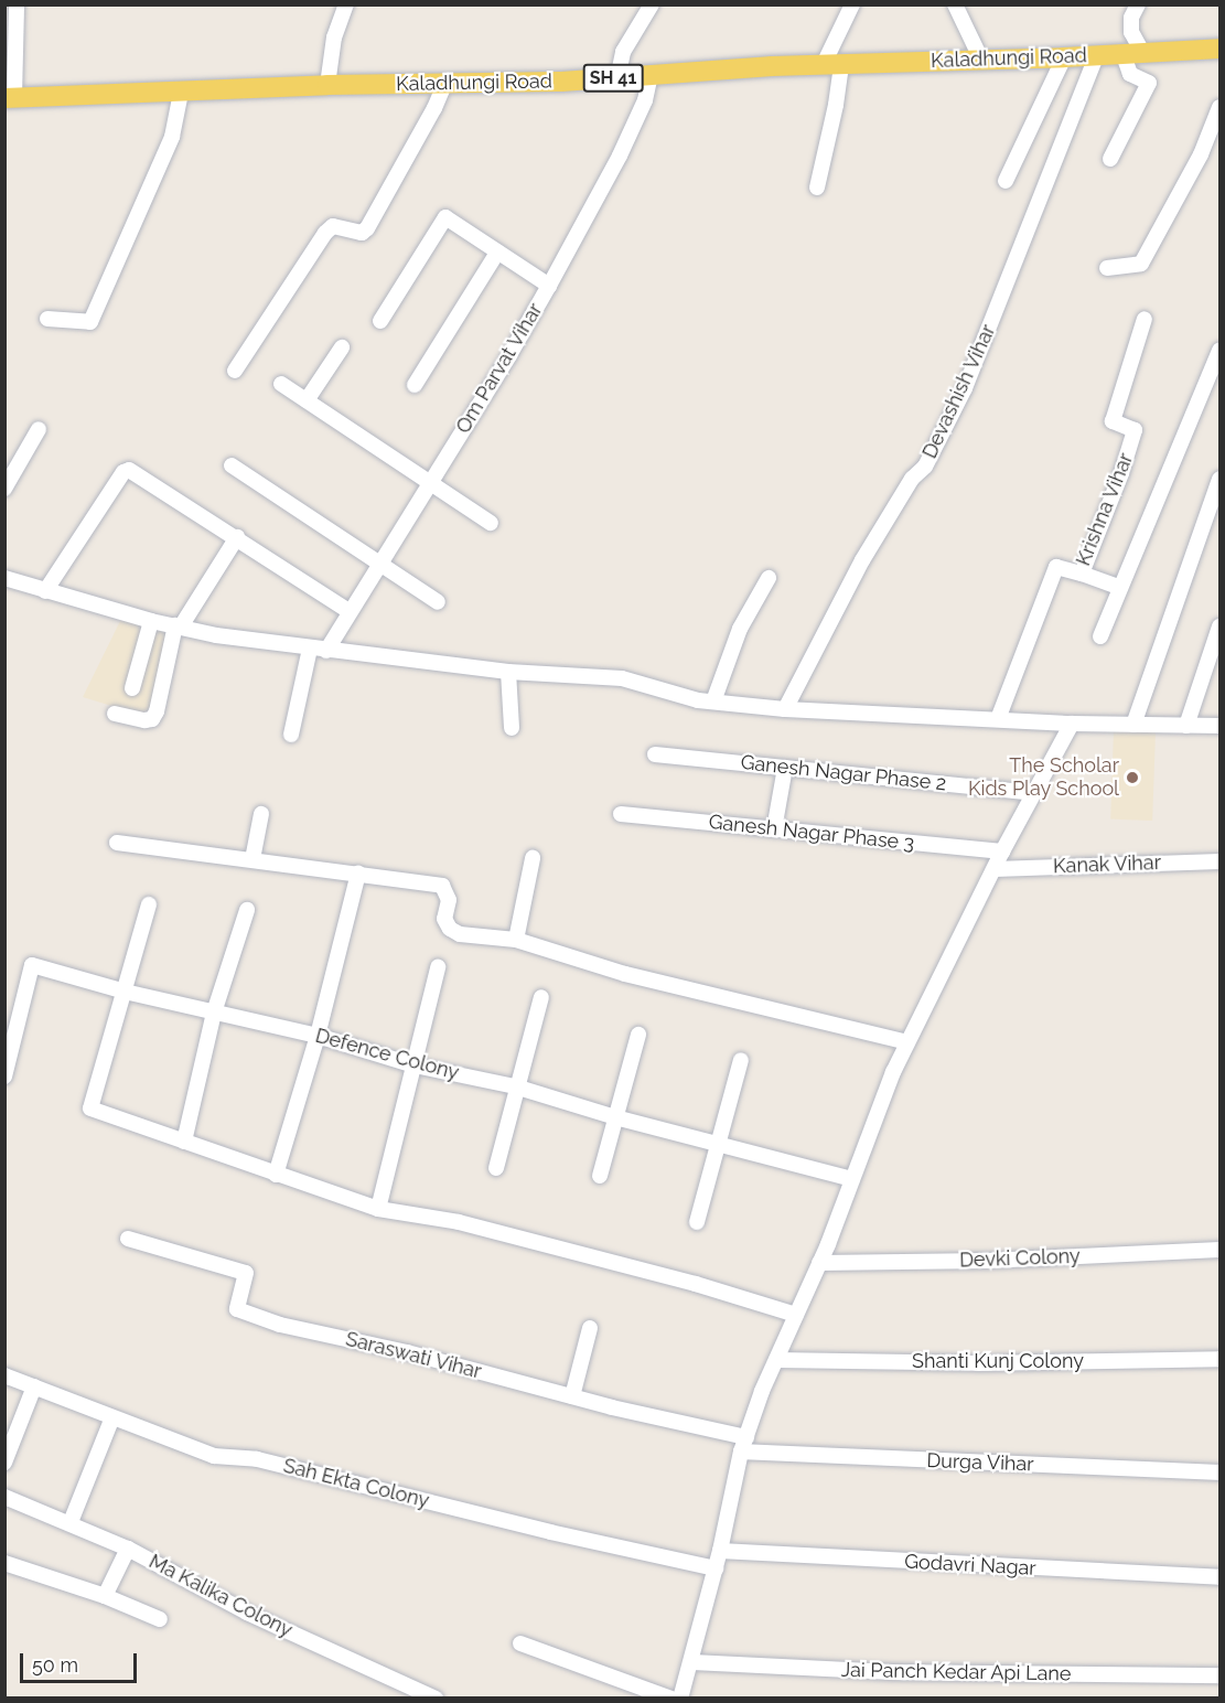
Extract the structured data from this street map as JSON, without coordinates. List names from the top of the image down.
{
  "streets": {
    "main road": ["Kaladhungi Road", "SH 41"],
    "street": [
      "Om Parvat Vihar",
      "Devashish Vihar",
      "Krishna Vihar",
      "Ganesh Nagar Phase 2",
      "Ganesh Nagar Phase 3",
      "Kanak Vihar",
      "Defence Colony",
      "Devki Colony",
      "Saraswati Vihar",
      "Shanti Kunj Colony",
      "Durga Vihar",
      "Sah Ekta Colony",
      "Godavri Nagar",
      "Ma Kalika Colony",
      "Jai Panch Kedar Api Lane"
    ]
  },
  "crossings": [
    ["Kaladhungi Road", "Om Parvat Vihar"],
    ["Kaladhungi Road", "Devashish Vihar"],
    ["Saraswati Vihar", "Durga Vihar"]
  ],
  "places": ["The Scholar Kids Play School"],
  "scale_bar": "50 m"
}
